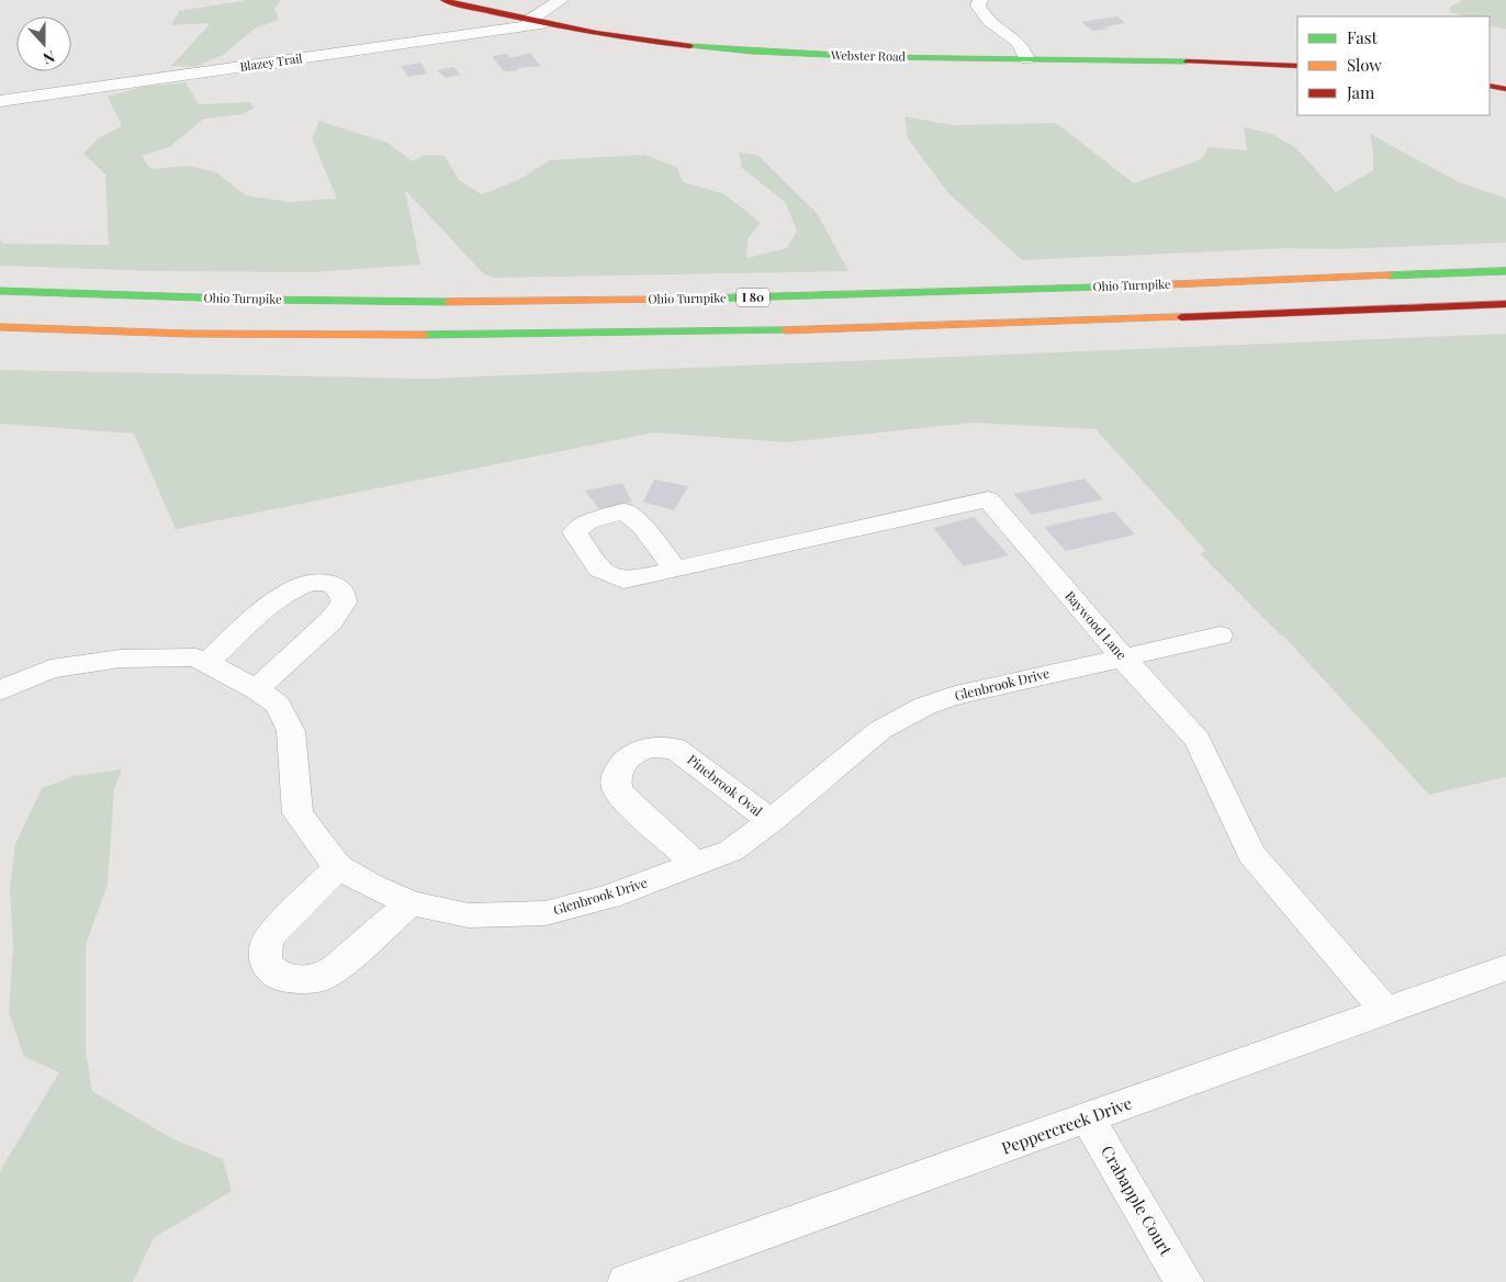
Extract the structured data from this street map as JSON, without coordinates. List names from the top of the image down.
{
  "streets": {
    "main road": ["Webster Road", "Ohio Turnpike", "I 80"],
    "street": [
      "Blazey Trail",
      "Baywood Lane",
      "Glenbrook Drive",
      "Pinebrook Oval",
      "Peppercreek Drive",
      "Crabapple Court"
    ]
  },
  "crossings": [
    ["Webster Road", "Blazey Trail"],
    ["Baywood Lane", "Glenbrook Drive"],
    ["Baywood Lane", "Peppercreek Drive"],
    ["Glenbrook Drive", "Pinebrook Oval"],
    ["Peppercreek Drive", "Crabapple Court"]
  ],
  "legend": ["Fast", "Slow", "Jam"],
  "north": "bottom"
}
